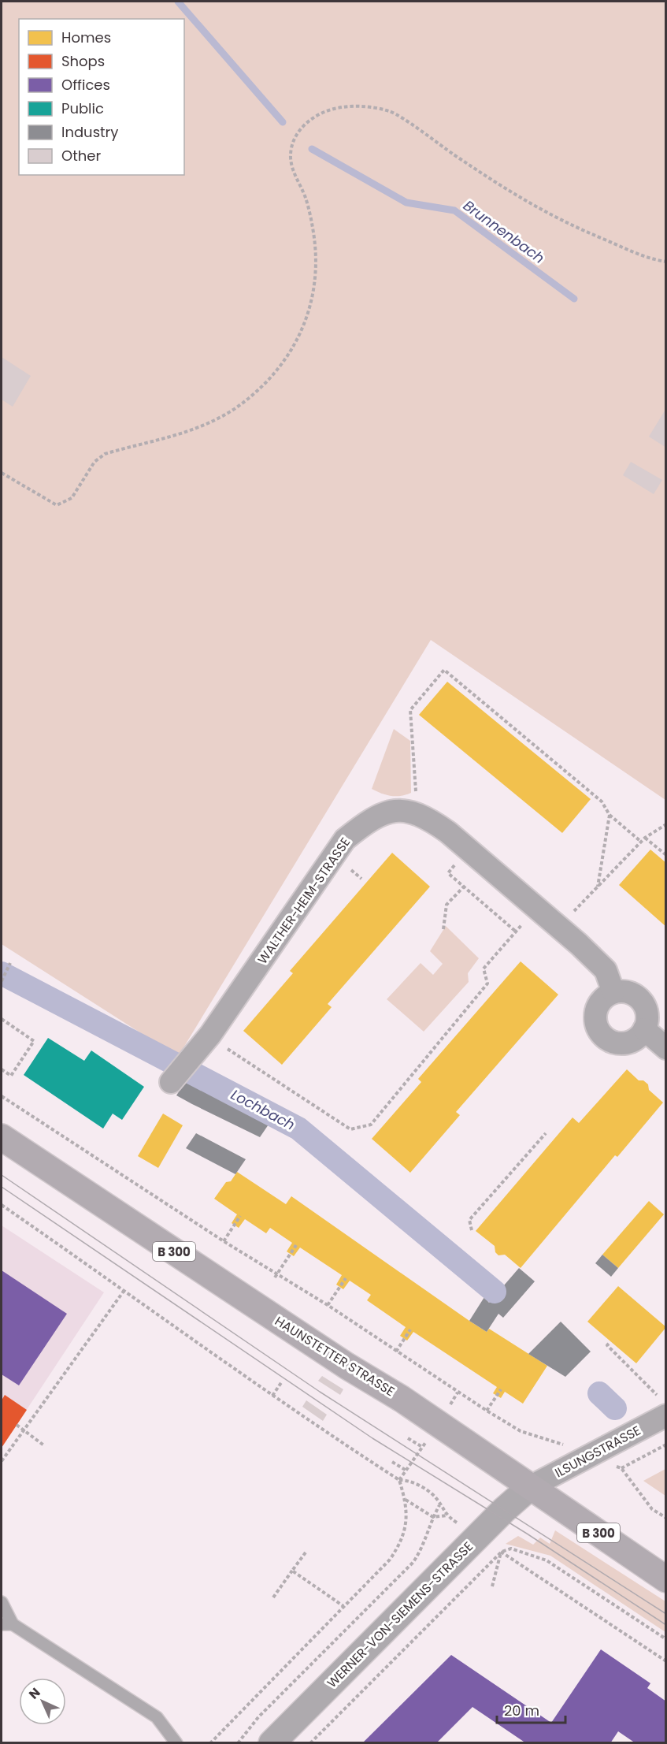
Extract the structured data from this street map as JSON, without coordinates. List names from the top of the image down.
{
  "streets": {
    "main road": ["B 300", "HAUNSTETTER STRASSE"],
    "street": ["WALTHER-HEIM-STRASSE", "ILSUNGSTRASSE", "WERNER-VON-SIEMENS-STRASSE"]
  },
  "crossings": [
    ["HAUNSTETTER STRASSE", "ILSUNGSTRASSE"],
    ["HAUNSTETTER STRASSE", "WERNER-VON-SIEMENS-STRASSE"],
    ["ILSUNGSTRASSE", "WERNER-VON-SIEMENS-STRASSE"]
  ],
  "water": ["Brunnenbach", "Lochbach"],
  "legend": [
    "Homes",
    "Shops",
    "Offices",
    "Public",
    "Industry",
    "Other"
  ],
  "scale_bar": "20 m",
  "north": "top left"
}
